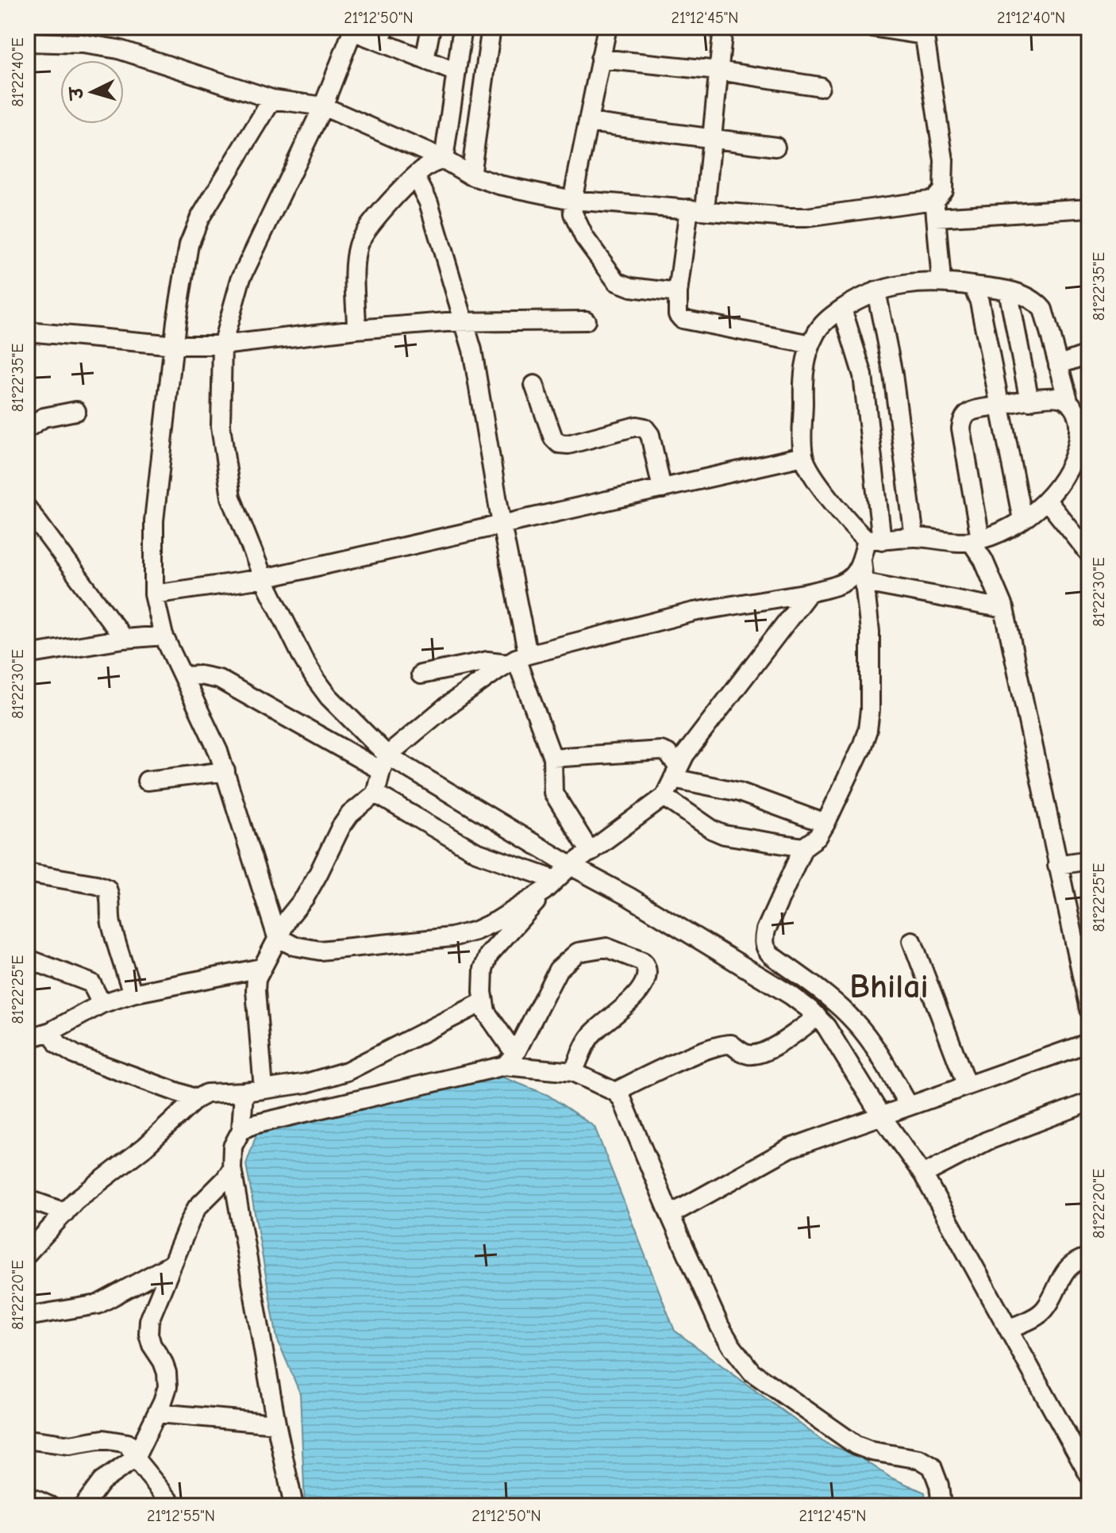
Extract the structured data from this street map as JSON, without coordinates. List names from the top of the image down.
{
  "districts": ["Bhilai"],
  "north": "left",
  "coordinates": [
    "21°12'50\"N",
    "21°12'45\"N",
    "21°12'40\"N",
    "81°22'40\"E",
    "81°22'35\"E",
    "81°22'30\"E",
    "81°22'25\"E",
    "81°22'20\"E",
    "21°12'55\"N"
  ]
}
